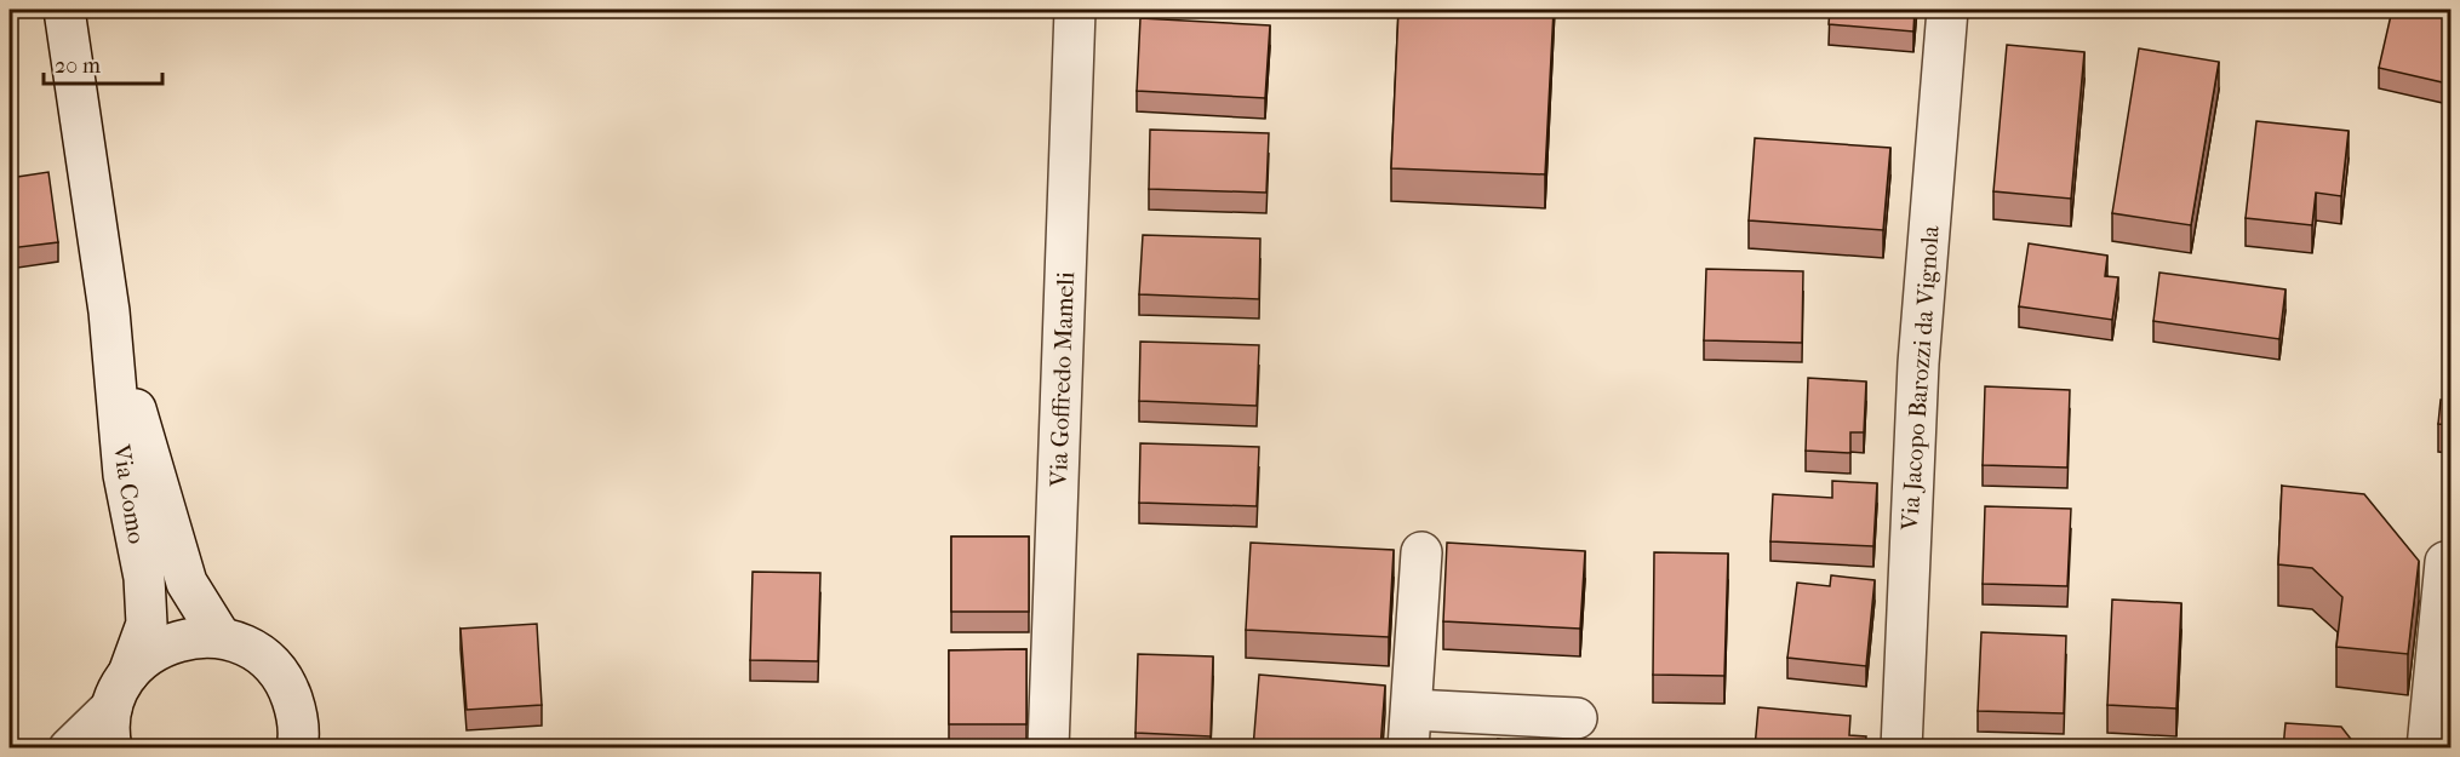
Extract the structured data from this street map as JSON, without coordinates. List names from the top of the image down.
{
  "streets": {
    "street": ["Via Jacopo Barozzi da Vignola", "Via Goffredo Mameli", "Via Como"]
  },
  "scale_bar": "20 m"
}
